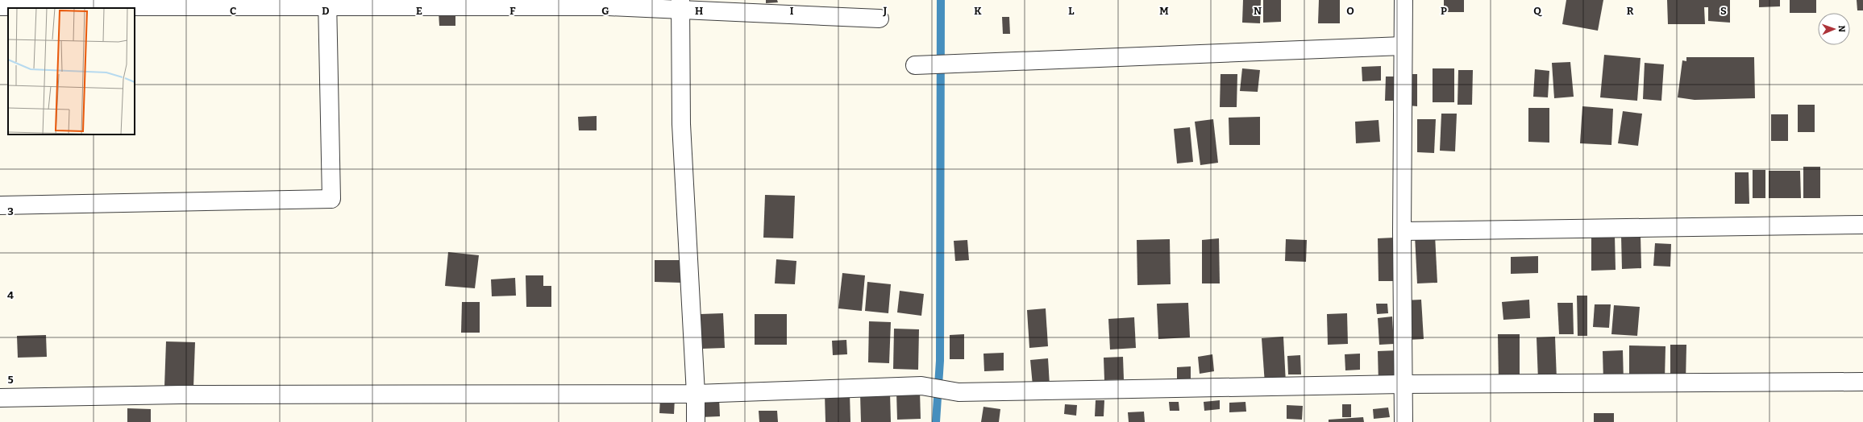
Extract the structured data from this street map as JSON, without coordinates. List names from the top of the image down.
{
  "north": "right",
  "grid": {
    "columns": [
      "C",
      "D",
      "E",
      "F",
      "G",
      "H",
      "I",
      "J",
      "K",
      "L",
      "M",
      "N",
      "O",
      "P",
      "Q",
      "R",
      "S"
    ],
    "rows": ["3", "4", "5"]
  }
}
